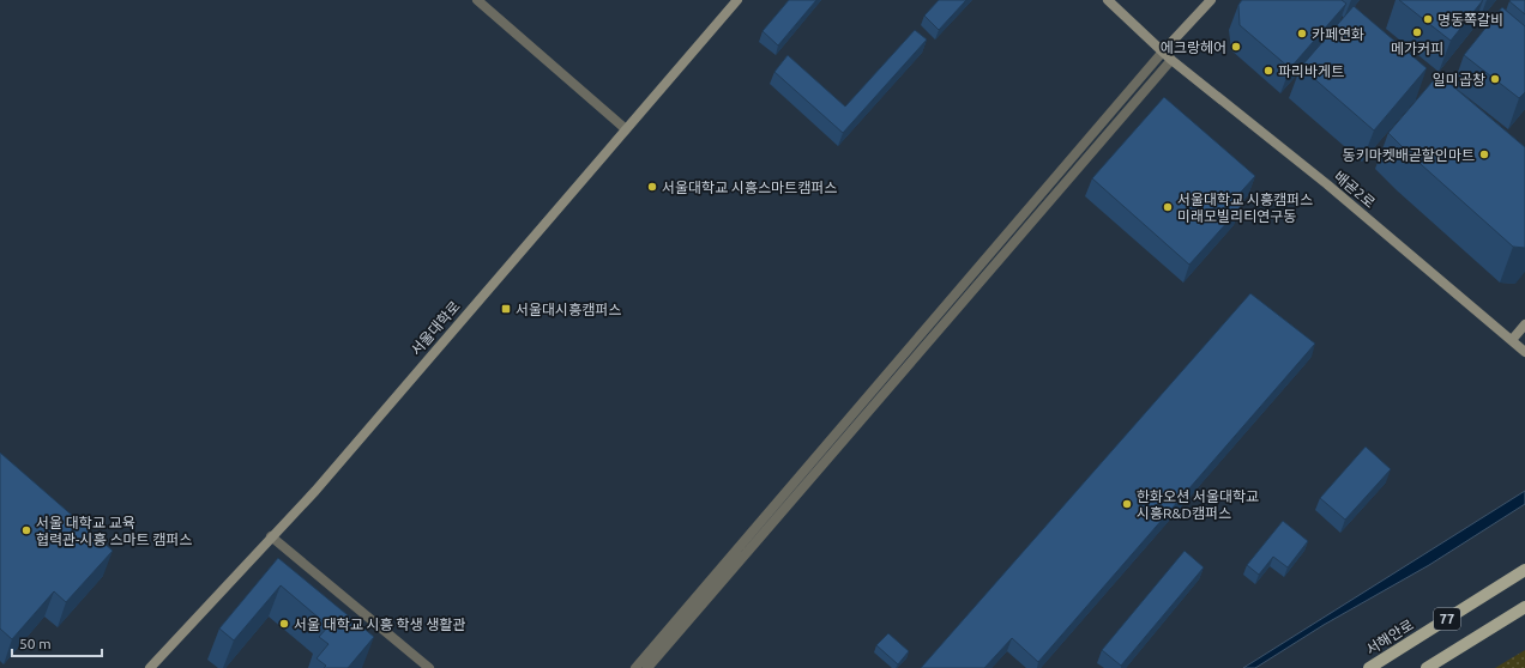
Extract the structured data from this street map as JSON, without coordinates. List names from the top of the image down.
{
  "streets": {
    "main road": ["77", "서해안로"],
    "street": ["배곧2로", "서울대학로"]
  },
  "places": {
    "other": [
      "명동쪽갈비",
      "메가커피",
      "카페연화",
      "에크랑헤어",
      "파리바게트",
      "일미곱창",
      "동키마켓배곧할인마트",
      "서울대학교 시흥스마트캠퍼스",
      "서울대학교 시흥캠퍼스 미래모빌리티연구동",
      "한화오션 서울대학교 시흥R&D캠퍼스",
      "서울 대학교 교육 협력관-시흥 스마트 캠퍼스",
      "서울 대학교 시흥 학생 생활관"
    ],
    "transit": ["서울대시흥캠퍼스"]
  },
  "scale_bar": "50 m"
}
